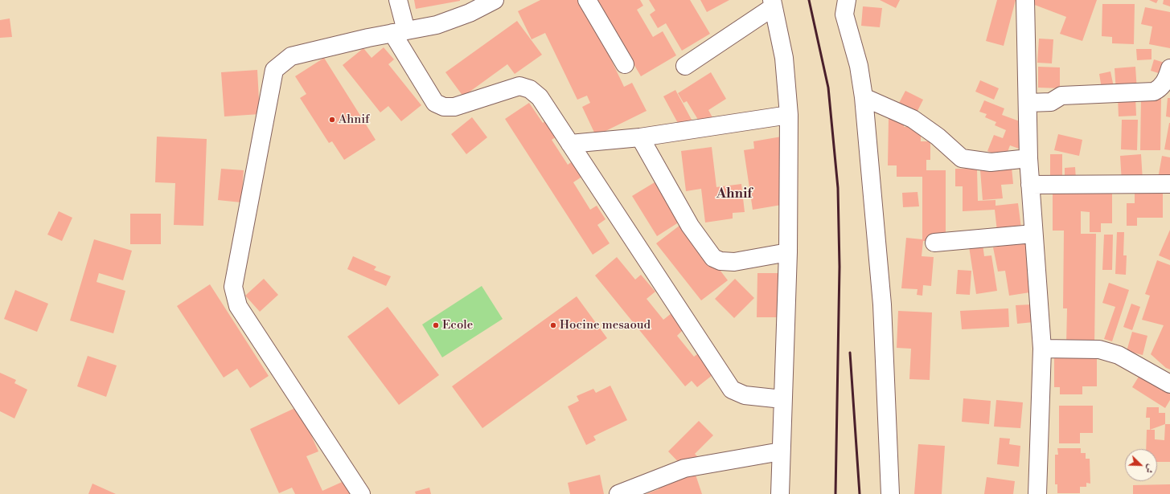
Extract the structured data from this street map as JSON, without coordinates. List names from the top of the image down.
{
  "districts": ["Ahnif"],
  "places": ["Ahnif", "Ecole", "Hocine mesaoud"],
  "north": "bottom right"
}
